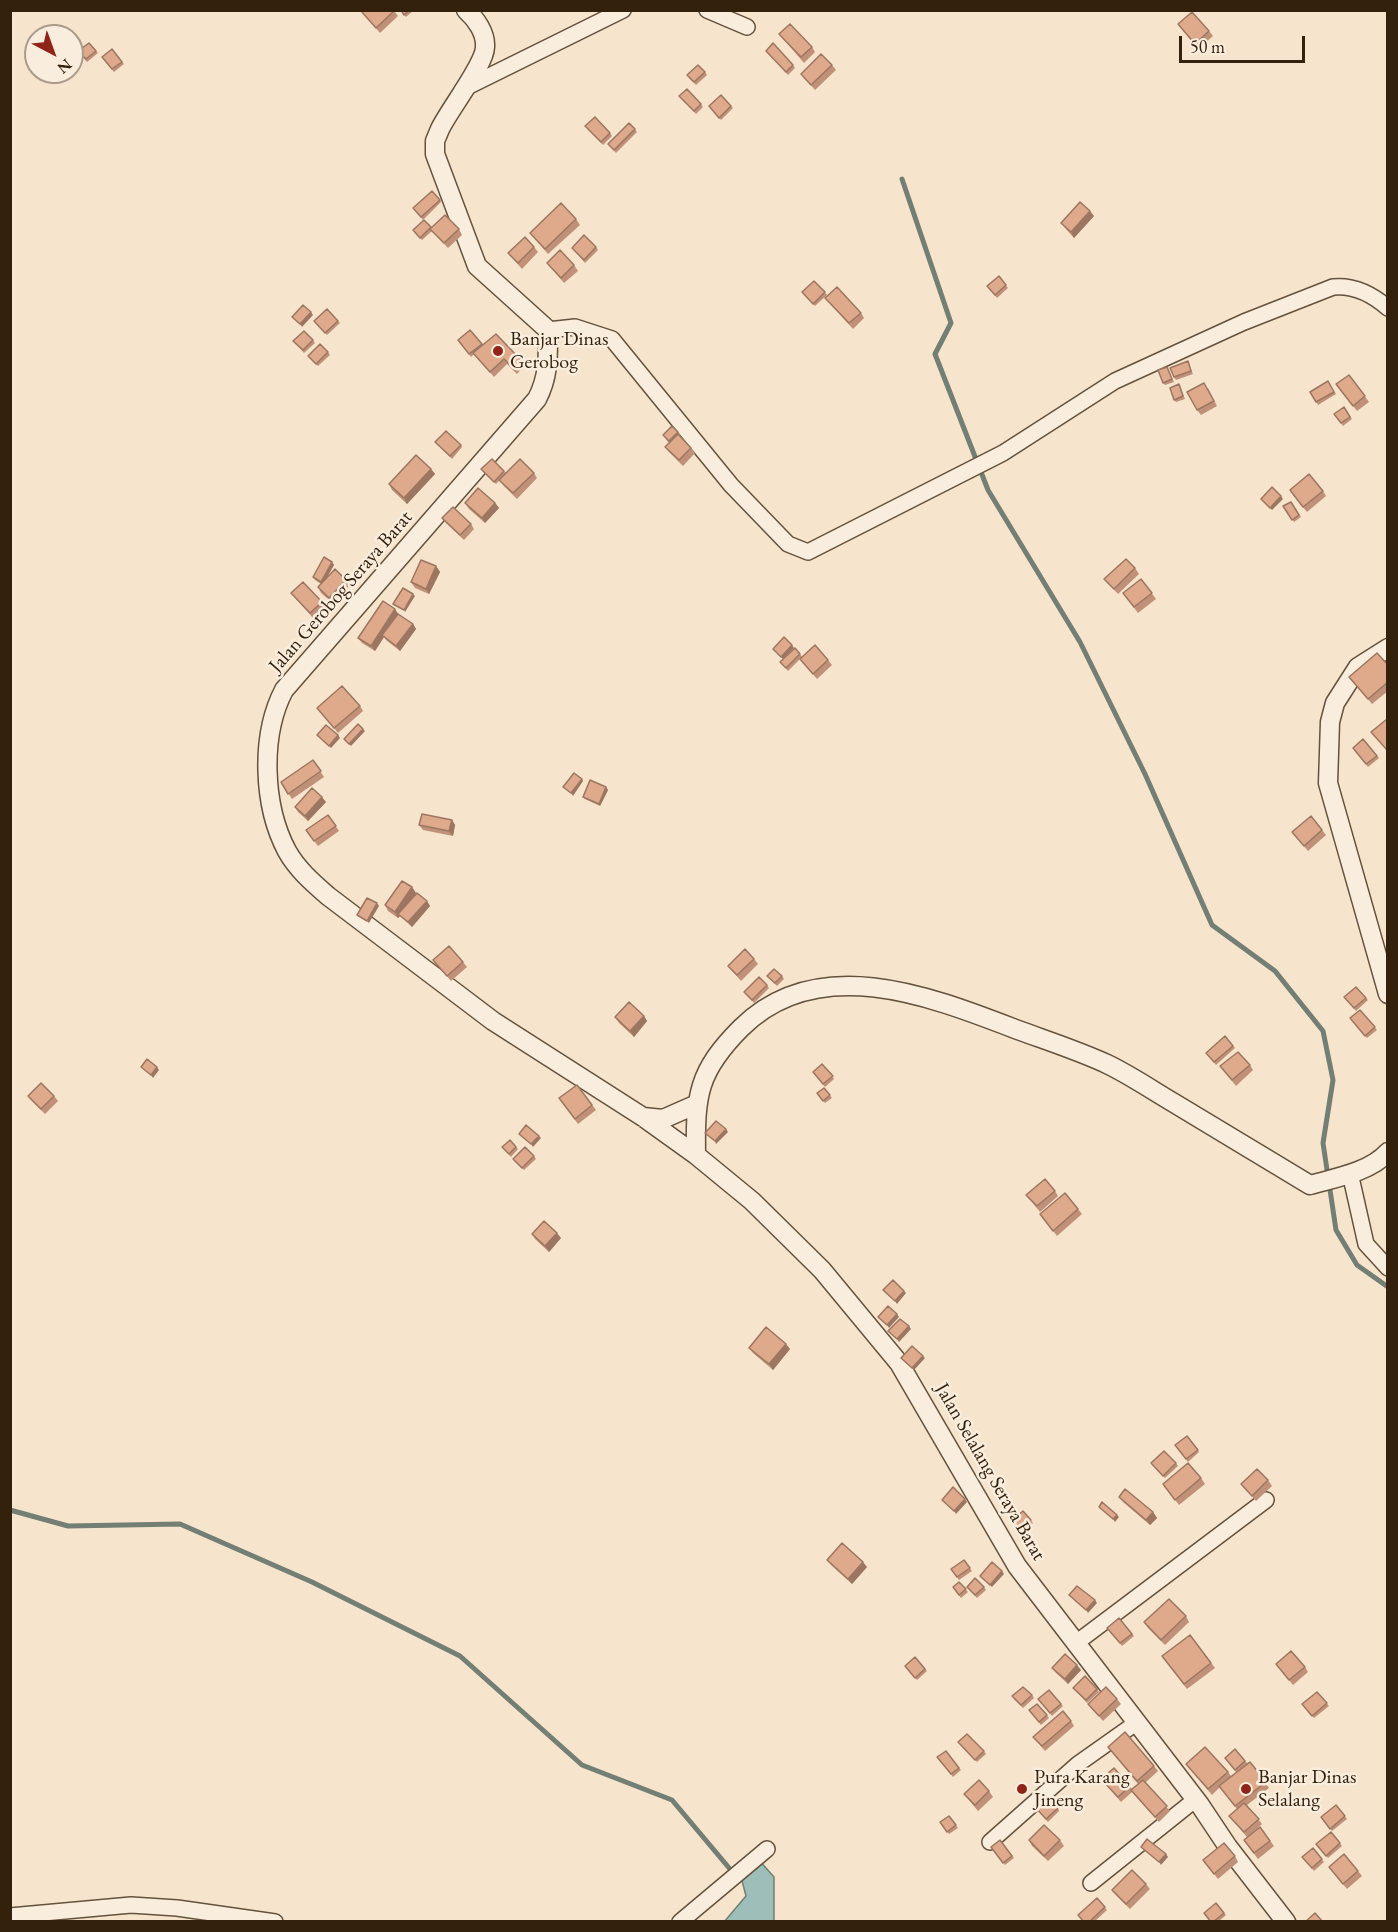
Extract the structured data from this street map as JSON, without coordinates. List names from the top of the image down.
{
  "streets": {
    "street": ["Jalan Gerobog Seraya Barat", "Jalan Selalang Seraya Barat"]
  },
  "crossings": [
    ["Jalan Gerobog Seraya Barat", "Jalan Selalang Seraya Barat"]
  ],
  "places": ["Banjar Dinas Gerobog", "Pura Karang Jineng", "Banjar Dinas Selalang"],
  "scale_bar": "50 m",
  "north": "bottom right"
}
